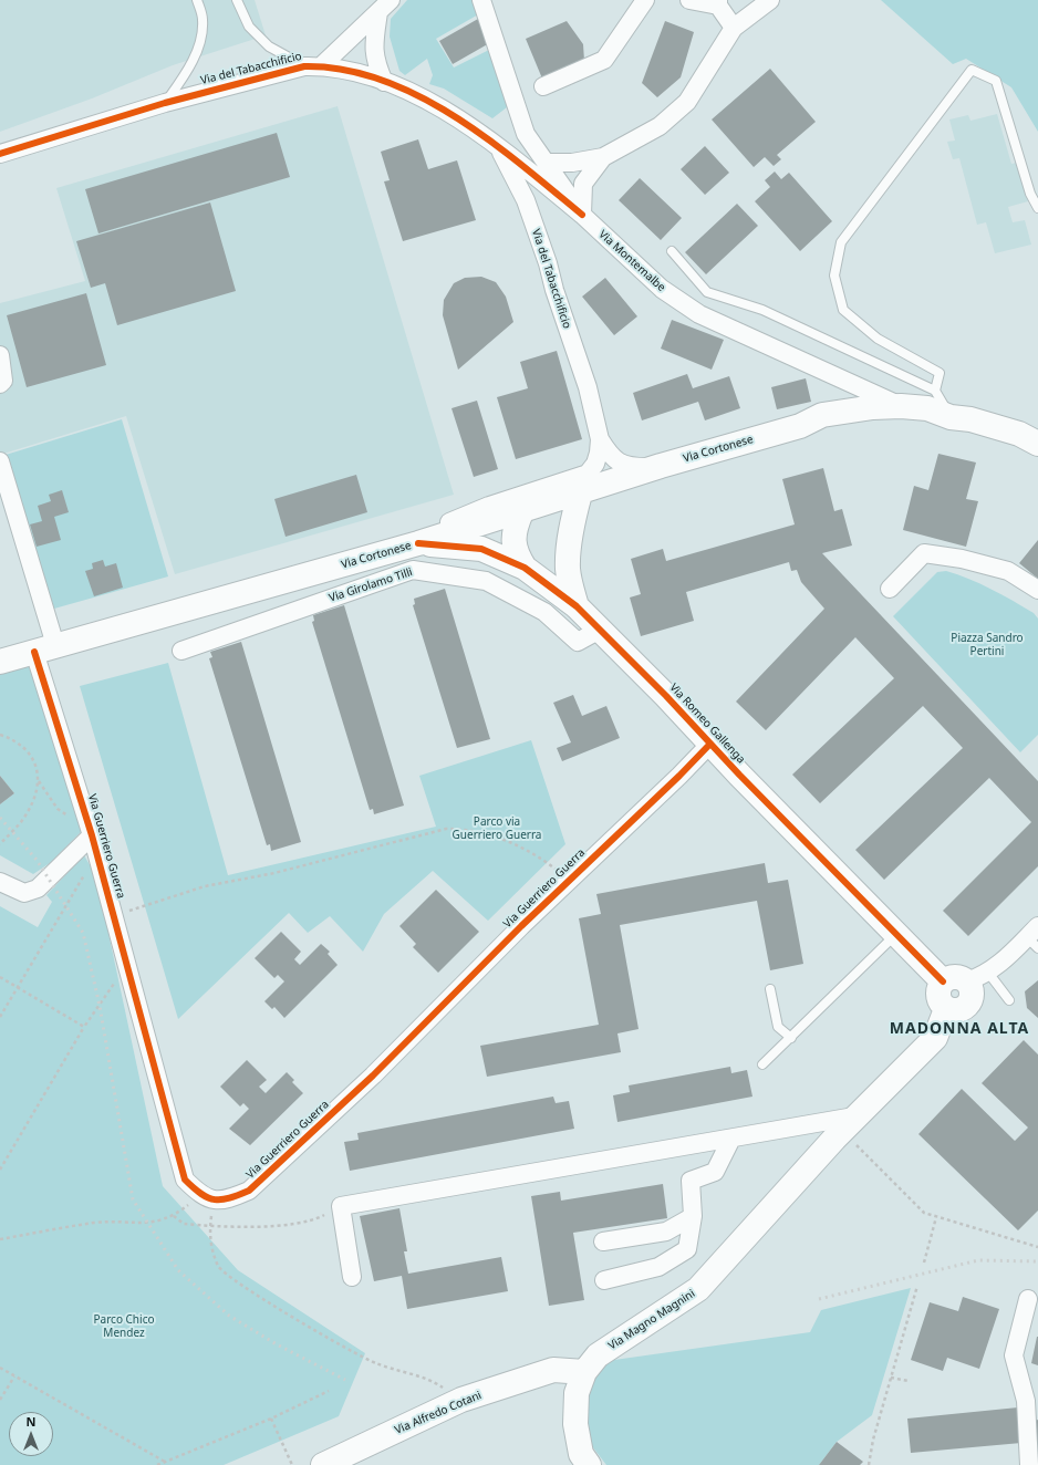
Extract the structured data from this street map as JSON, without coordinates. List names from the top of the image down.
{
  "streets": {
    "street": [
      "Via del Tabacchificio",
      "Via Montemalbe",
      "Via Cortonese",
      "Via Girolamo Tilli",
      "Via Romeo Gallenga",
      "Via Guerriero Guerra",
      "Via Magno Magnini",
      "Via Alfredo Cotani"
    ]
  },
  "crossings": [
    ["Via del Tabacchificio", "Via Cortonese"],
    ["Via Montemalbe", "Via Cortonese"],
    ["Via Cortonese", "Via Romeo Gallenga"],
    ["Via Cortonese", "Via Guerriero Guerra"],
    ["Via Girolamo Tilli", "Via Romeo Gallenga"],
    ["Via Romeo Gallenga", "Via Guerriero Guerra"],
    ["Via Magno Magnini", "Via Alfredo Cotani"]
  ],
  "districts": ["MADONNA ALTA"],
  "parks": ["Piazza Sandro Pertini", "Parco via Guerriero Guerra", "Parco Chico Mendez"],
  "north": "top"
}
